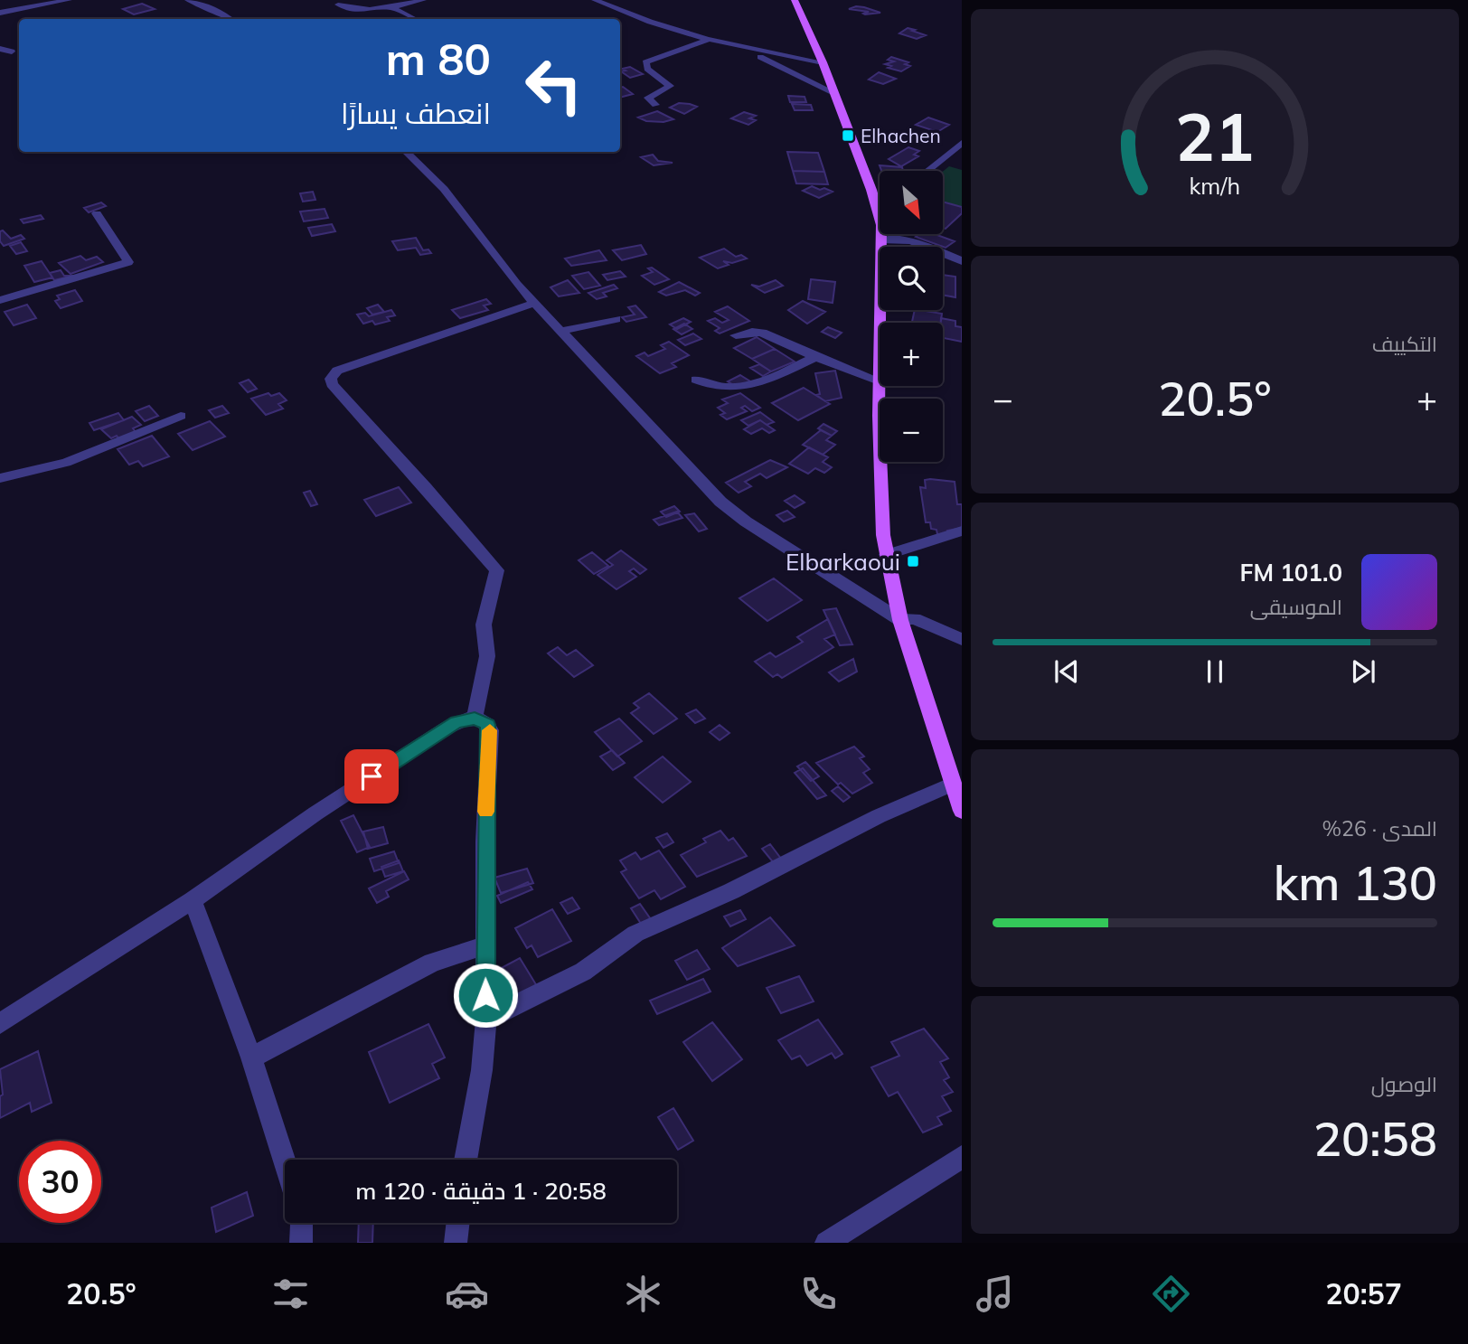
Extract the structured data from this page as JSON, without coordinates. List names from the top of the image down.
{
  "places": {
    "transit": ["Elhachen", "Elbarkaoui"]
  },
  "north": "bottom right",
  "page": {
    "turn": ["80 m", "انعطف يسارًا"],
    "map_buttons": ["+", "−"],
    "tile": [
      "التكييف",
      ["المدى · 26%", "130 km"],
      ["الوصول", "20:58"]
    ],
    "heat": ["−", "20.5°", "+"],
    "song": ["101.0 FM", "الموسيقى"],
    "limit": "30",
    "trip": "20:58 · 1 دقيقة · 120 m",
    "tabs": ["20:57", "20.5°"],
    "gauge": ["21", "km/h"]
  }
}
